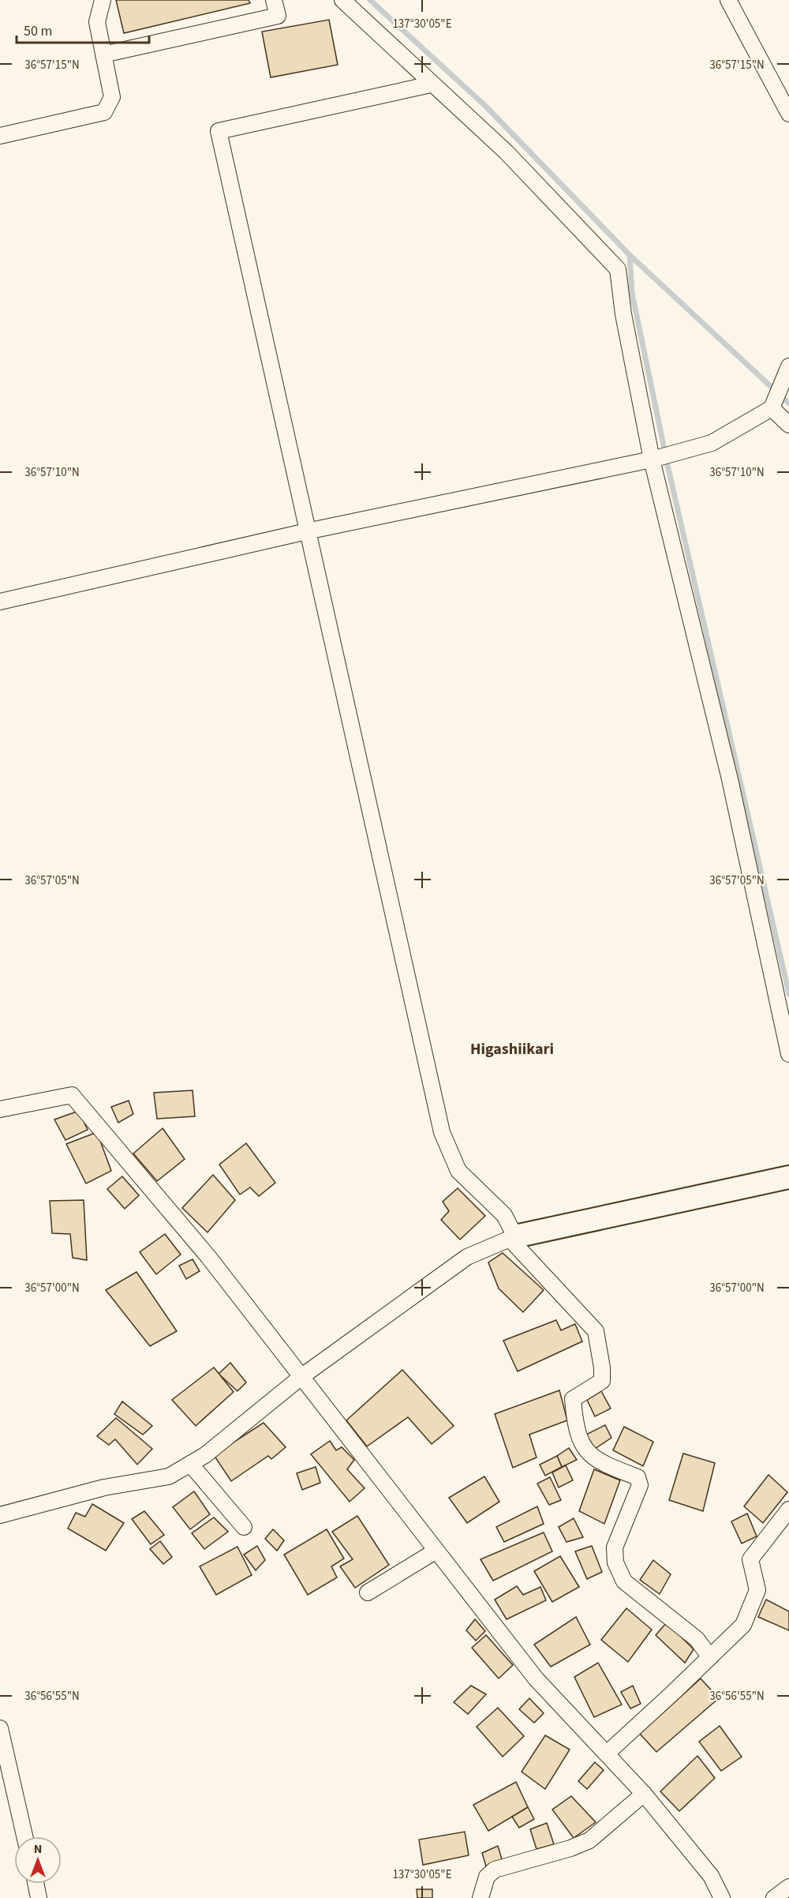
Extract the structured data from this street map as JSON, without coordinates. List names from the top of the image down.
{
  "districts": ["Higashiikari"],
  "scale_bar": "50 m",
  "north": "top",
  "coordinates": [
    "137°30'05\"E",
    "36°57'15\"N",
    "36°57'10\"N",
    "36°57'05\"N",
    "36°57'00\"N",
    "36°56'55\"N"
  ]
}
